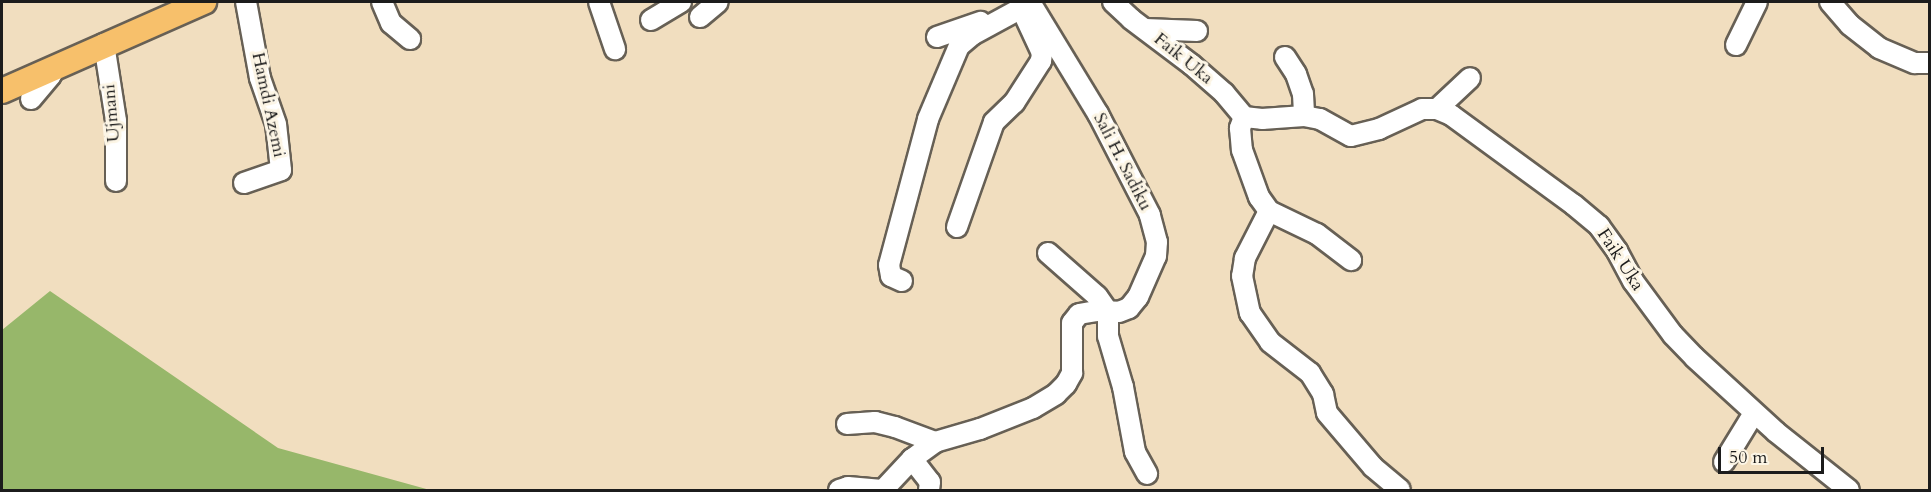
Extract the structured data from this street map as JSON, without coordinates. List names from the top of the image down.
{
  "streets": {
    "street": [
      "Faik Uka",
      "Hamdi Azemi",
      "Ujmani",
      "Sali H. Sadiku"
    ]
  },
  "scale_bar": "50 m"
}
